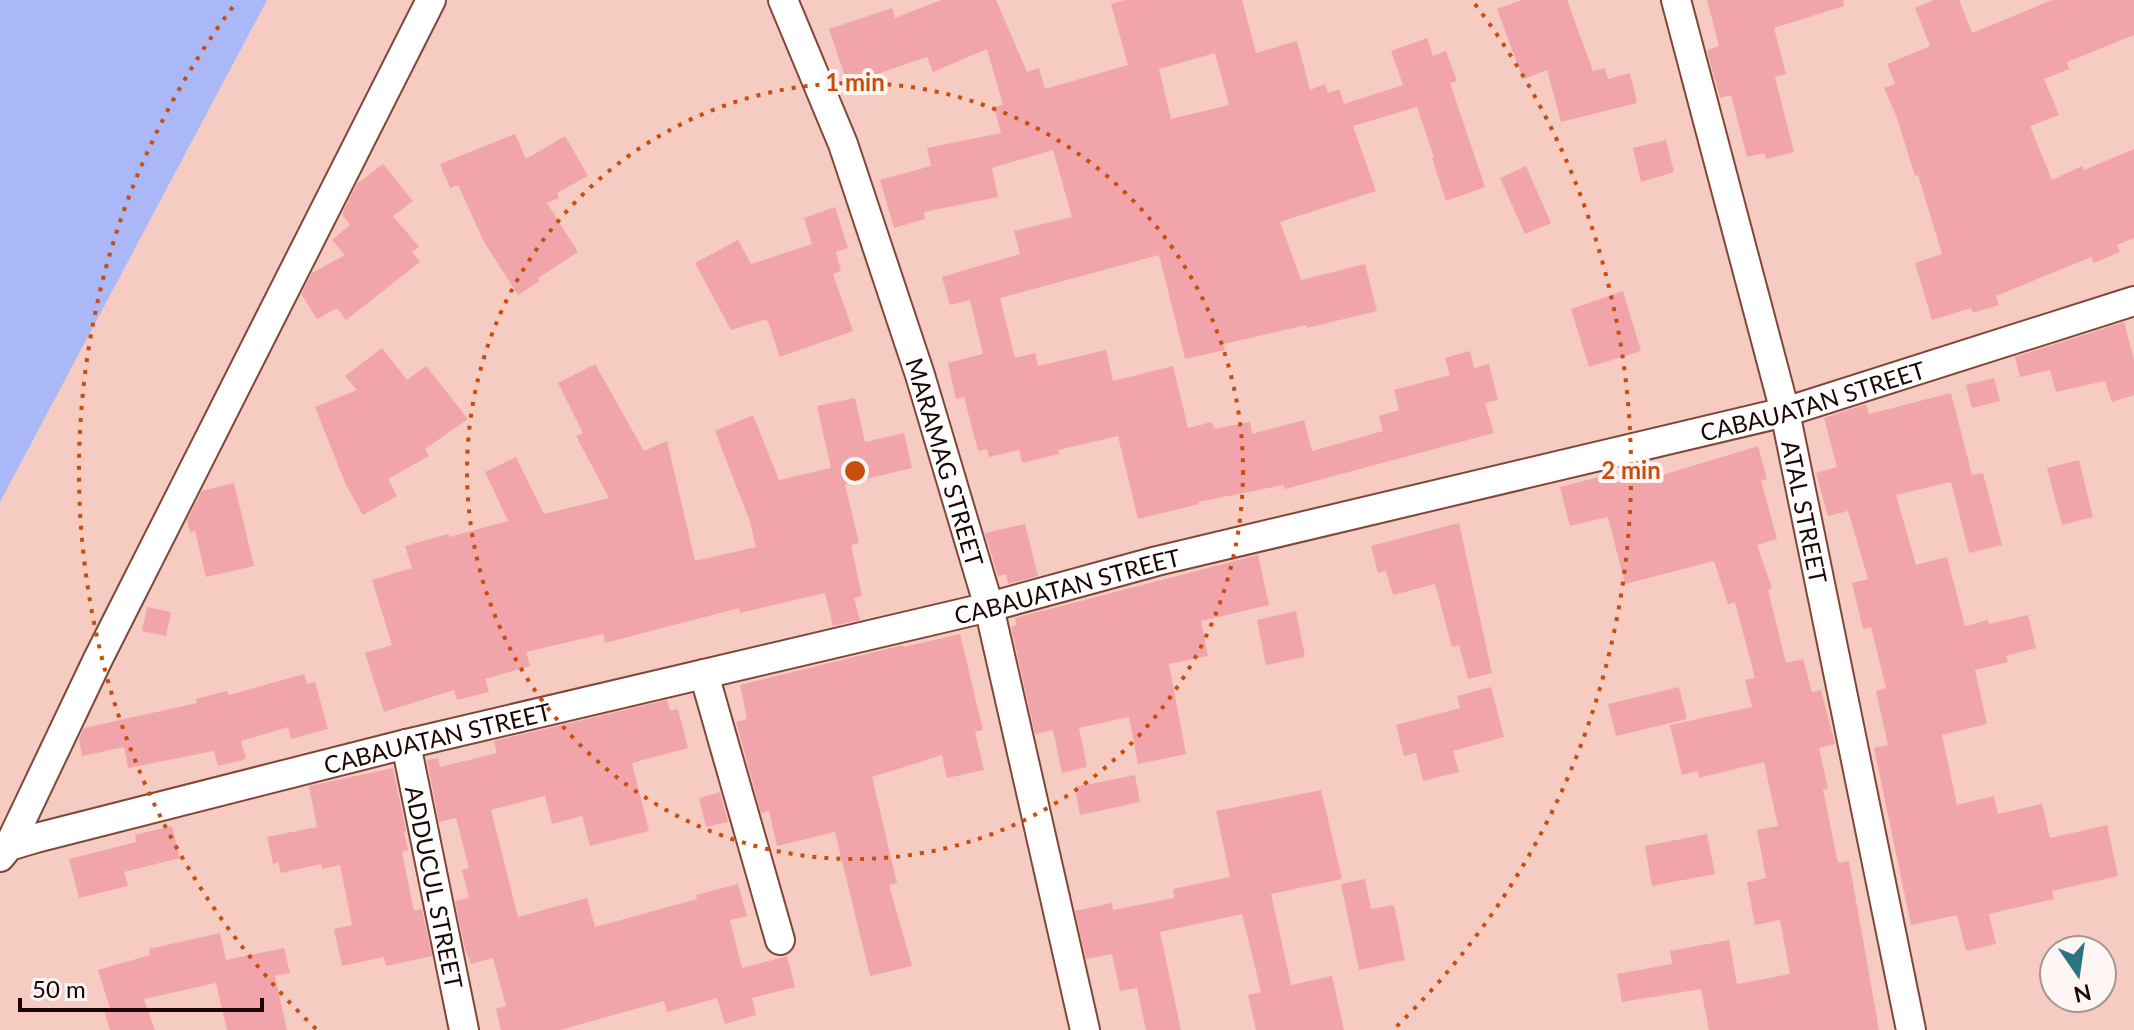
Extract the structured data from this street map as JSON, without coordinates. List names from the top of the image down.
{
  "streets": {
    "street": [
      "CABAUATAN STREET",
      "MARAMAG STREET",
      "ATAL STREET",
      "ADDUCUL STREET"
    ]
  },
  "crossings": [
    ["CABAUATAN STREET", "MARAMAG STREET"],
    ["CABAUATAN STREET", "ATAL STREET"],
    ["CABAUATAN STREET", "ADDUCUL STREET"]
  ],
  "scale_bar": "50 m",
  "north": "bottom",
  "rings": ["1 min", "2 min"]
}
